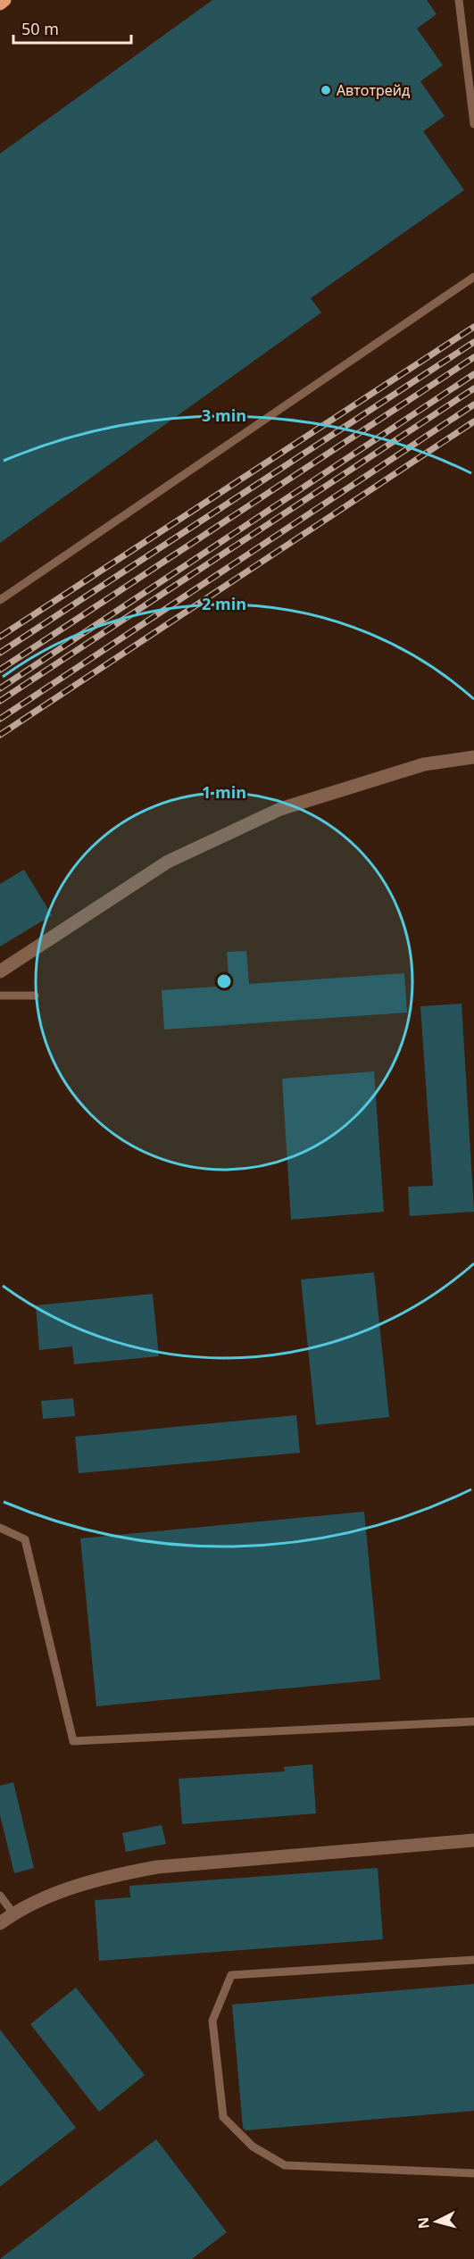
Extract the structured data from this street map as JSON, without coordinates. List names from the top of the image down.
{
  "places": ["Автотрейд"],
  "scale_bar": "50 m",
  "north": "left",
  "rings": ["3 min", "2 min", "1 min"]
}
